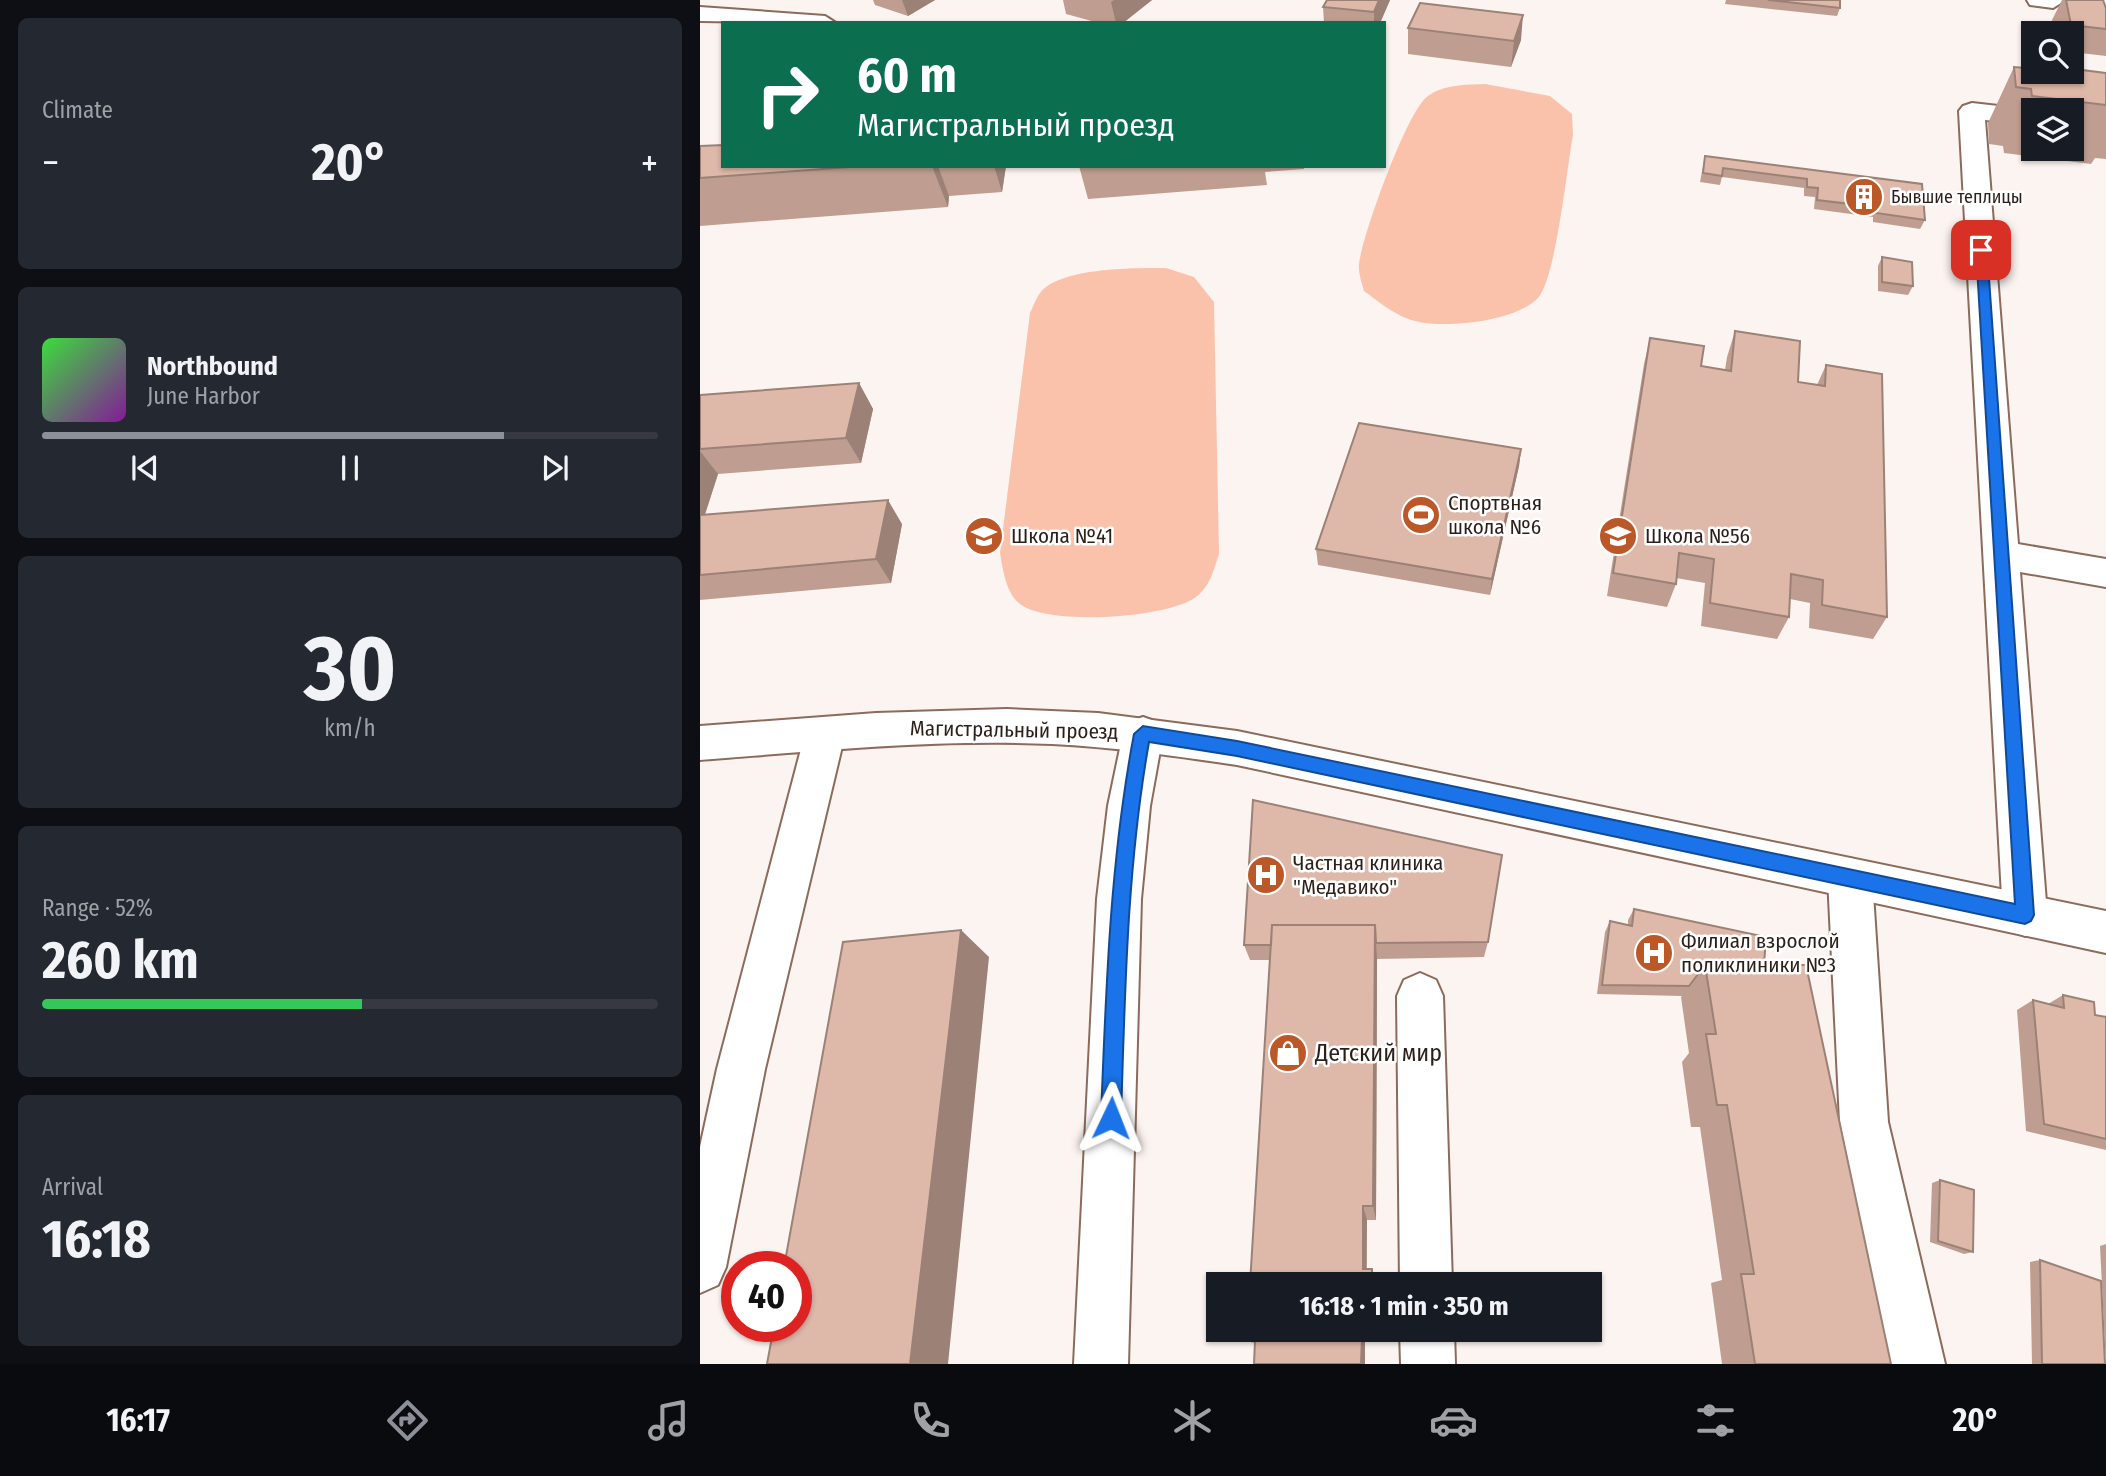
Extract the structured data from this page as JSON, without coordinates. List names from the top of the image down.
{
  "streets": {
    "main road": ["Магистральный проезд"]
  },
  "places": {
    "building": ["Бывшие теплицы"],
    "sports": ["Спортвная школа №6"],
    "school or university": ["Школа №41", "Школа №56"],
    "hospital": ["Частная клиника \"Медавико\"", "Филиал взрослой поликлиники №3"],
    "shop": ["Детский мир"]
  },
  "page": {
    "tile": [
      "Climate",
      ["30", "km/h"],
      ["Range · 52%", "260 km"],
      ["Arrival", "16:18"]
    ],
    "turn": ["60 m", "Магистральный проезд"],
    "heat": ["−", "20°", "+"],
    "song": ["Northbound", "June Harbor"],
    "limit": "40",
    "trip": "16:18 · 1 min · 350 m",
    "tabs": ["16:17", "20°"]
  }
}
